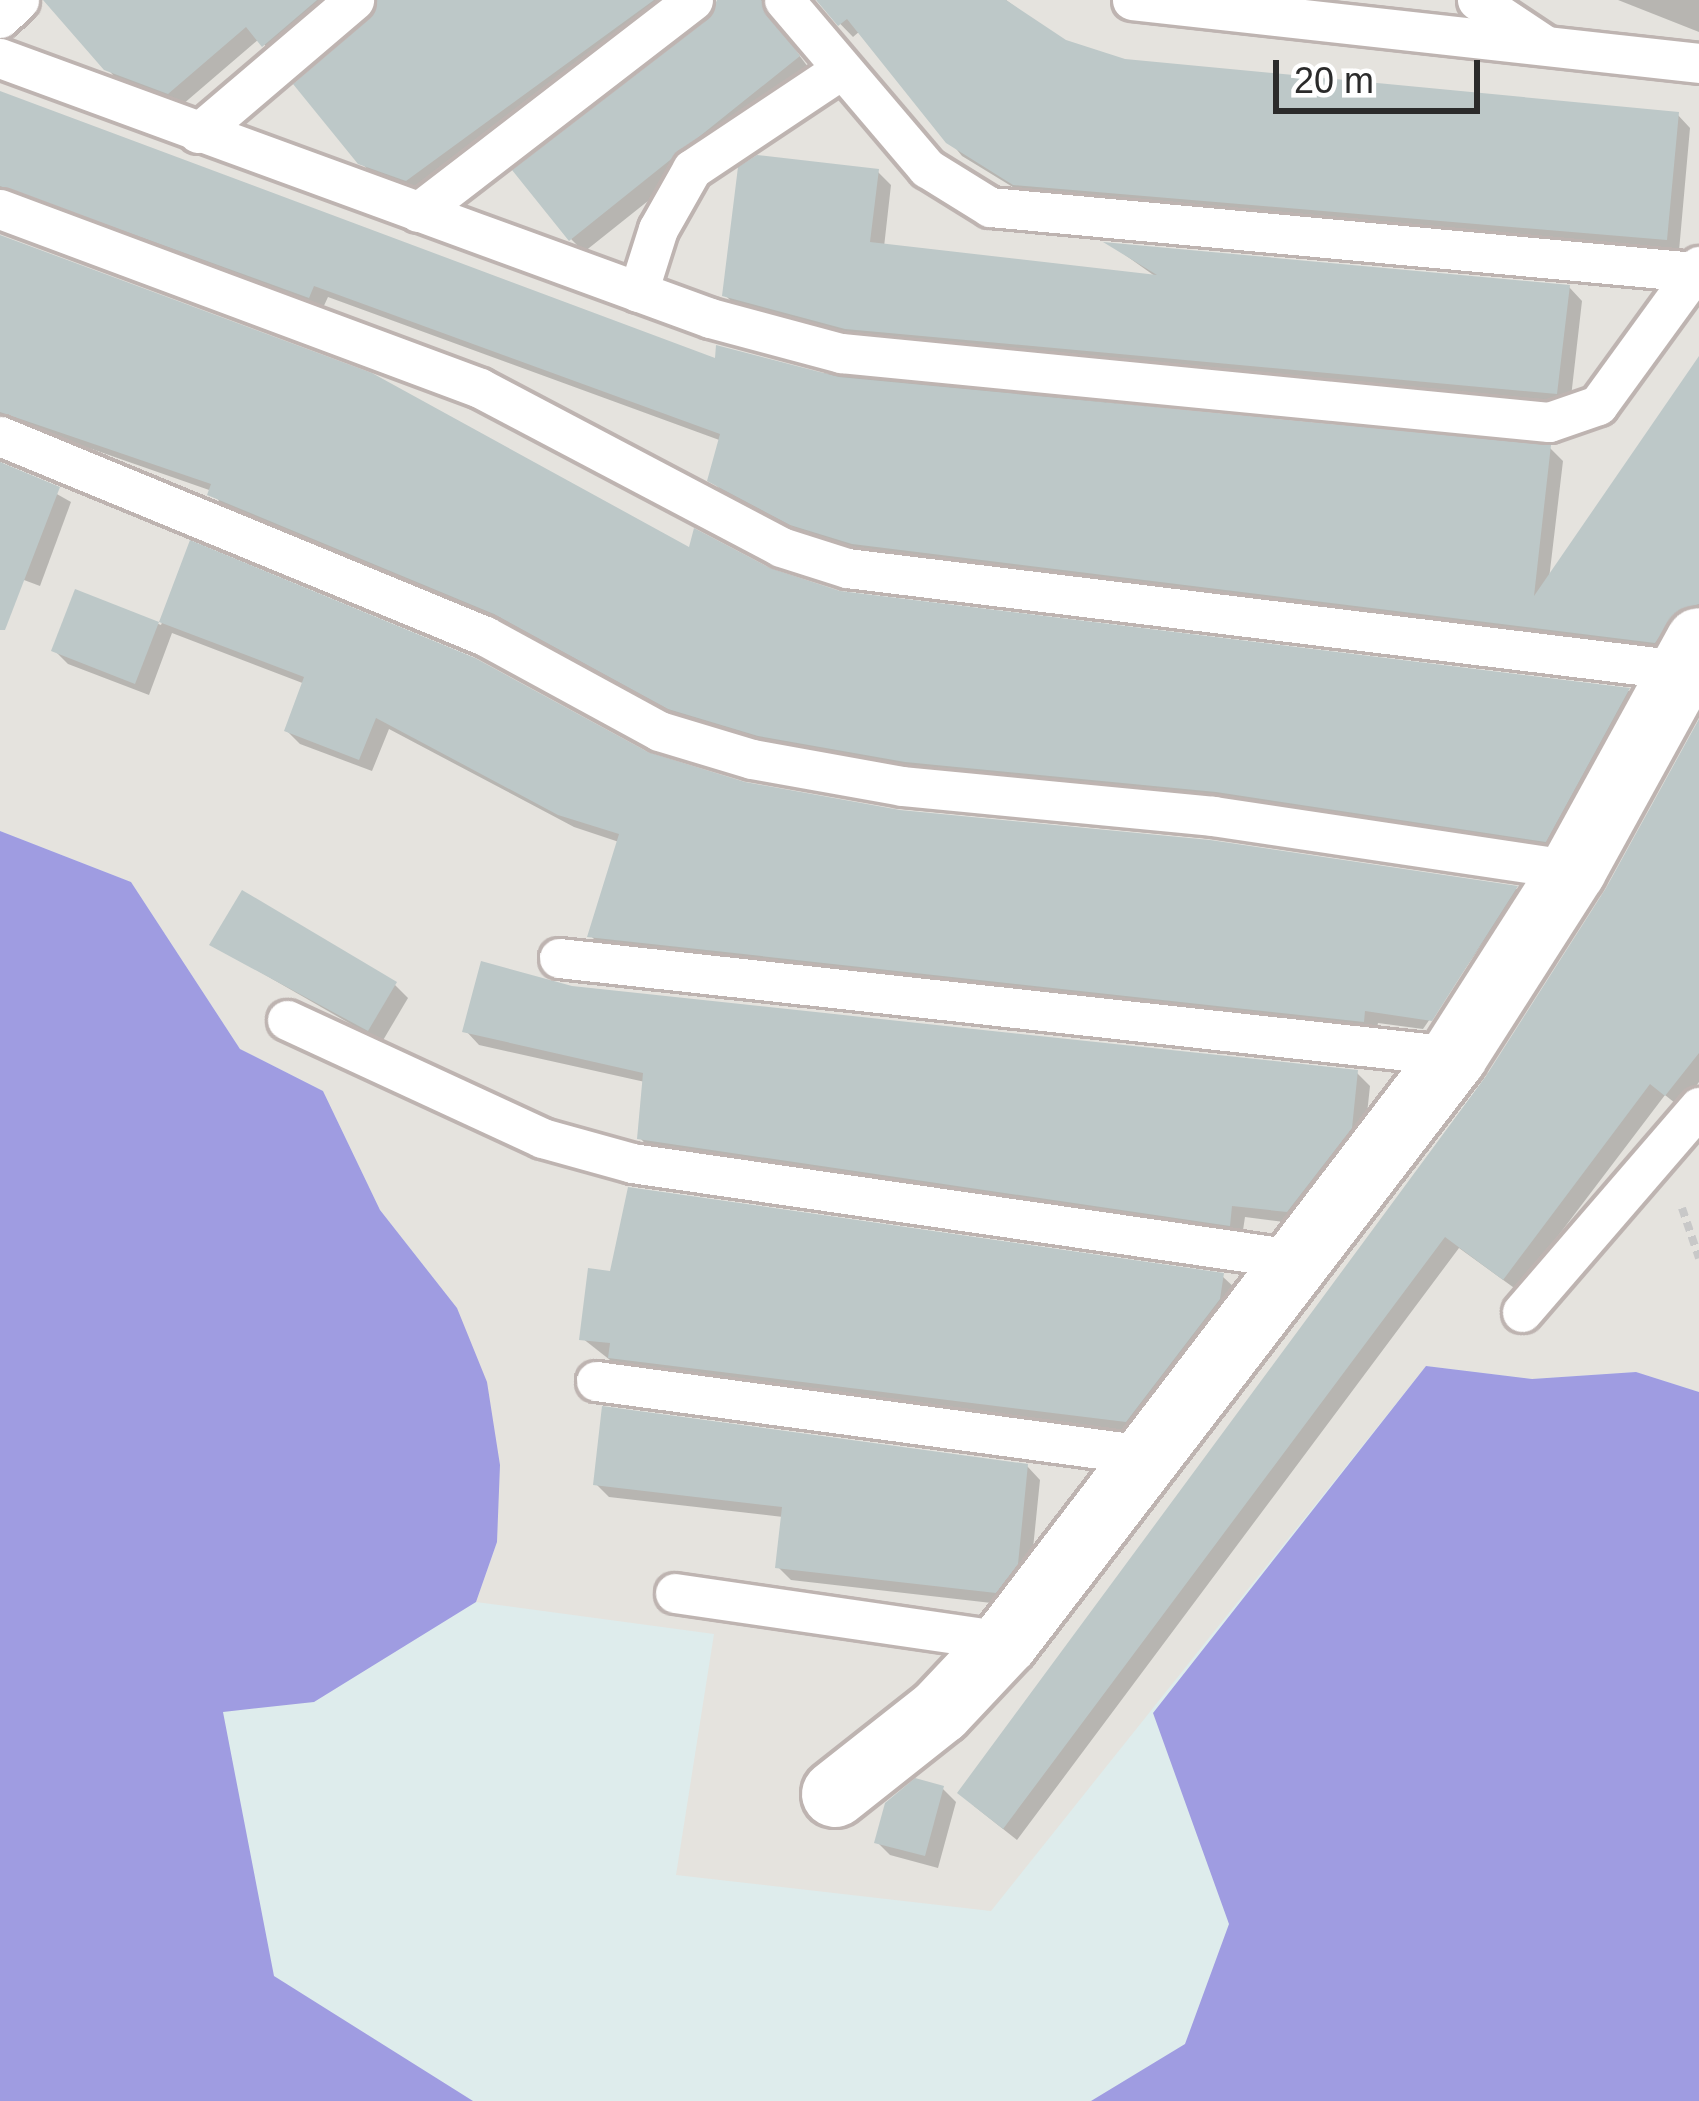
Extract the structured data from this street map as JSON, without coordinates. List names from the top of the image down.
{
  "scale_bar": "20 m"
}
